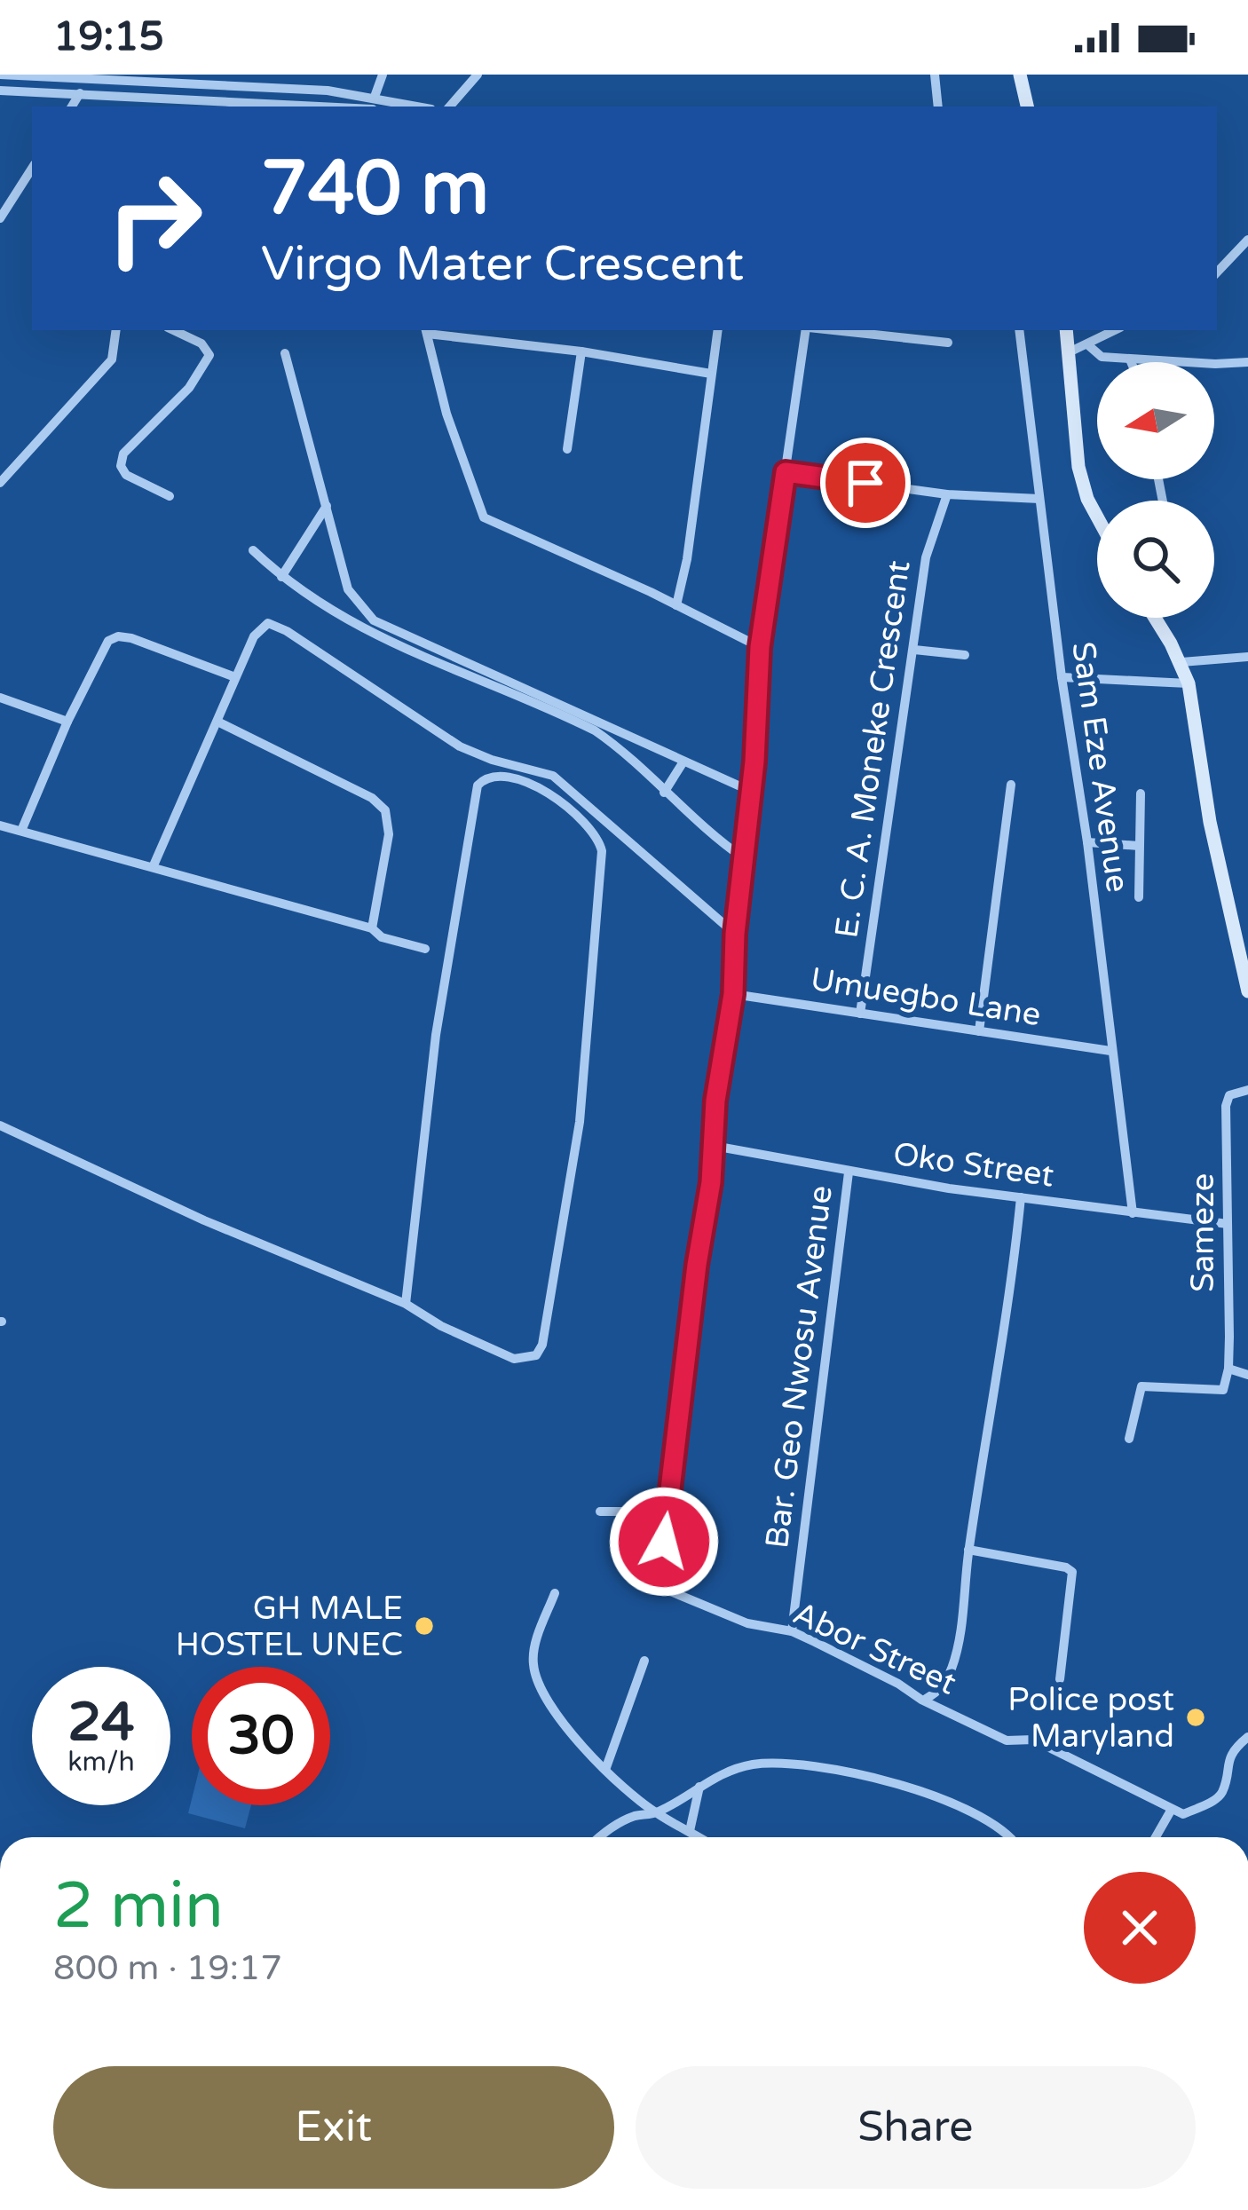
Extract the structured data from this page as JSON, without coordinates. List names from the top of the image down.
{
  "streets": {
    "street": [
      "E. C. A. Moneke Crescent",
      "Sam Eze Avenue",
      "Umuegbo Lane",
      "Oko Street",
      "Sameze",
      "Bar. Geo Nwosu Avenue",
      "Abor Street"
    ]
  },
  "crossings": [
    ["E. C. A. Moneke Crescent", "Umuegbo Lane"],
    ["Sam Eze Avenue", "Umuegbo Lane"],
    ["Sam Eze Avenue", "Oko Street"],
    ["Oko Street", "Sameze"],
    ["Oko Street", "Bar. Geo Nwosu Avenue"],
    ["Bar. Geo Nwosu Avenue", "Abor Street"]
  ],
  "places": ["GH MALE HOSTEL UNEC", "Police post Maryland"],
  "north": "left",
  "page": {
    "status": "19:15",
    "turn": ["740 m", "Virgo Mater Crescent"],
    "speed": "24 km/h",
    "limit": "30",
    "heading": ["2 min", "800 m · 19:17"],
    "buttons": ["Exit", "Share"]
  }
}
